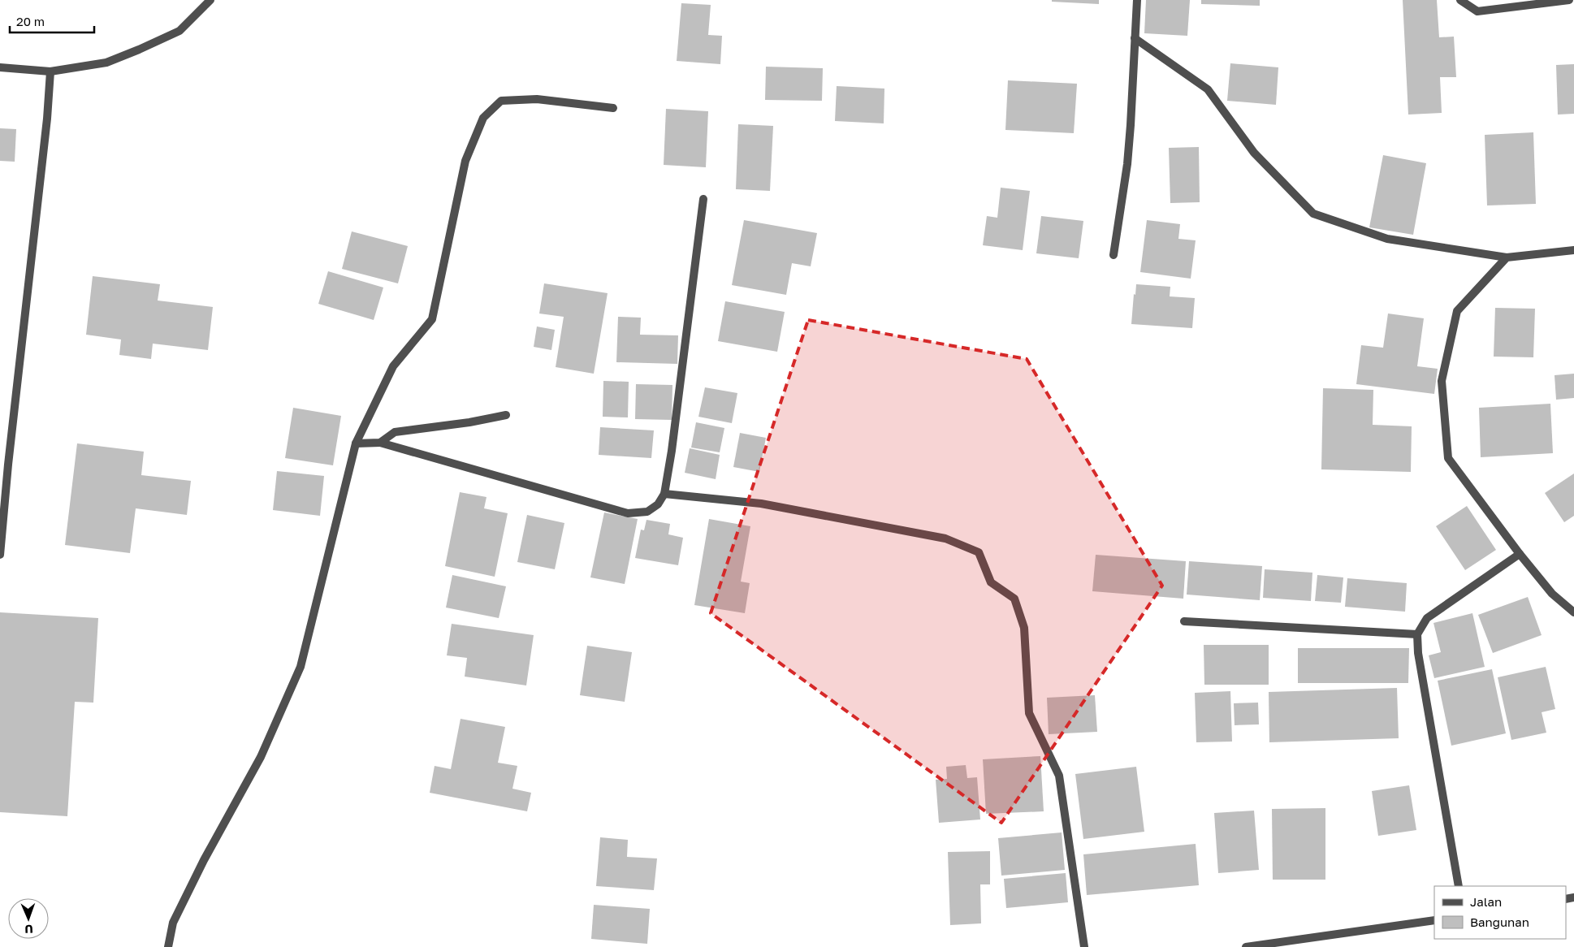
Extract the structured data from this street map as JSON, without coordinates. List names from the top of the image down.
{
  "legend": ["Jalan", "Bangunan"],
  "scale_bar": "20 m",
  "north": "bottom"
}
